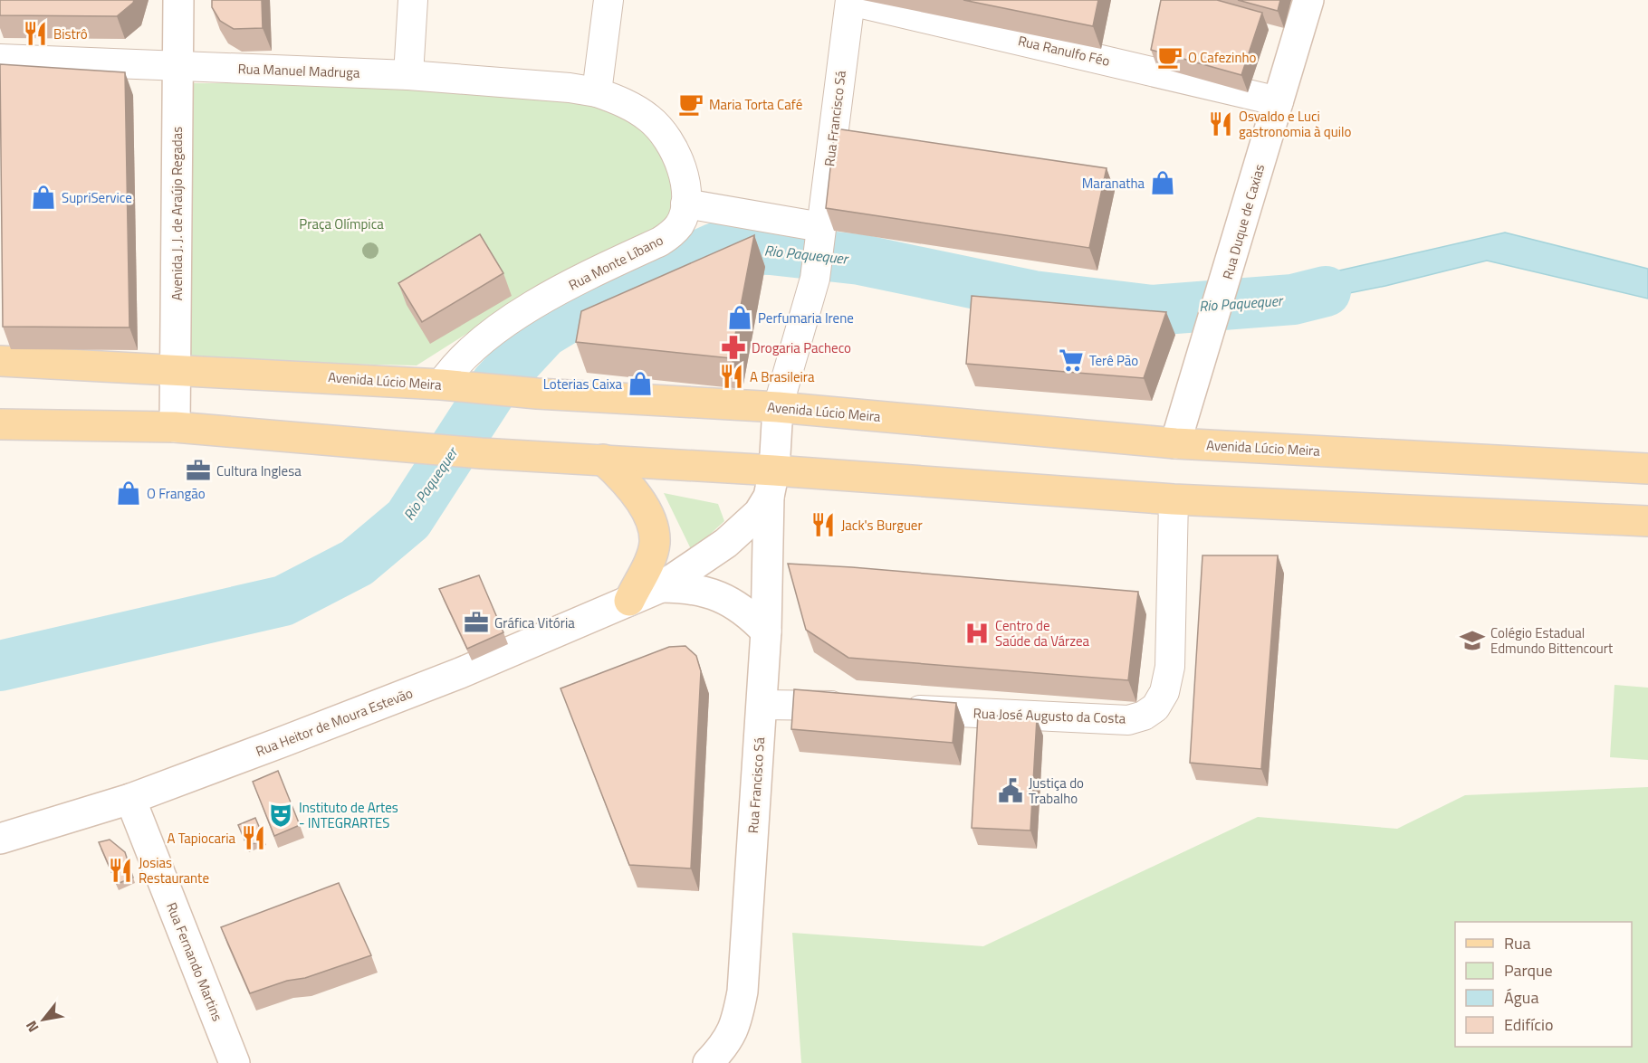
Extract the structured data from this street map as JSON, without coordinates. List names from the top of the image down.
{
  "streets": {
    "main road": [
      "Rua Francisco Sá",
      "Avenida J. J. de Araújo Regadas",
      "Rua Duque de Caxias",
      "Avenida Lúcio Meira",
      "Rua Heitor de Moura Estevão",
      "Rua Fernando Martins"
    ],
    "street": [
      "Rua Ranulfo Féo",
      "Rua Manuel Madruga",
      "Rua Monte Líbano",
      "Rua José Augusto da Costa"
    ]
  },
  "crossings": [
    ["Rua Ranulfo Féo", "Rua Francisco Sá"],
    ["Rua Ranulfo Féo", "Rua Duque de Caxias"],
    ["Rua Manuel Madruga", "Avenida J. J. de Araújo Regadas"],
    ["Rua Manuel Madruga", "Rua Monte Líbano"],
    ["Rua Francisco Sá", "Avenida Lúcio Meira"],
    ["Avenida J. J. de Araújo Regadas", "Avenida Lúcio Meira"],
    ["Rua Duque de Caxias", "Avenida Lúcio Meira"],
    ["Rua Monte Líbano", "Avenida Lúcio Meira"],
    ["Rua Heitor de Moura Estevão", "Rua Fernando Martins"]
  ],
  "water": ["Rio Paquequer"],
  "parks": ["Praça Olímpica"],
  "places": {
    "restaurant": [
      "Bistrô",
      "Osvaldo e Luci gastronomia à quilo",
      "A Brasileira",
      "Jack's Burguer",
      "A Tapiocaria",
      "Josias Restaurante"
    ],
    "cafe": ["O Cafezinho", "Maria Torta Café"],
    "shop": [
      "Maranatha",
      "SupriService",
      "Perfumaria Irene",
      "Loterias Caixa",
      "O Frangão"
    ],
    "pharmacy": ["Drogaria Pacheco"],
    "supermarket": ["Terê Pão"],
    "office": ["Cultura Inglesa", "Gráfica Vitória"],
    "hospital": ["Centro de Saúde da Várzea"],
    "school or university": ["Colégio Estadual Edmundo Bittencourt"],
    "public building": ["Justiça do Trabalho"],
    "theatre": ["Instituto de Artes - INTEGRARTES"]
  },
  "legend": [
    "Rua",
    "Parque",
    "Água",
    "Edifício"
  ],
  "north": "bottom left"
}
